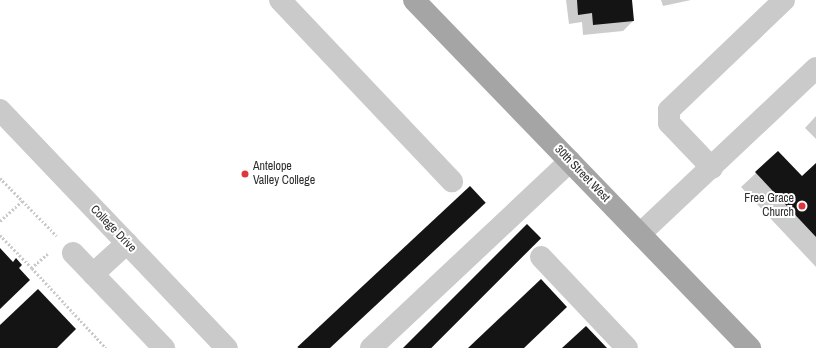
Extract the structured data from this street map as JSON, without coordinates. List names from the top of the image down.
{
  "streets": {
    "main road": ["30th Street West"],
    "lane": ["College Drive"]
  },
  "places": ["Antelope Valley College", "Free Grace Church"]
}
